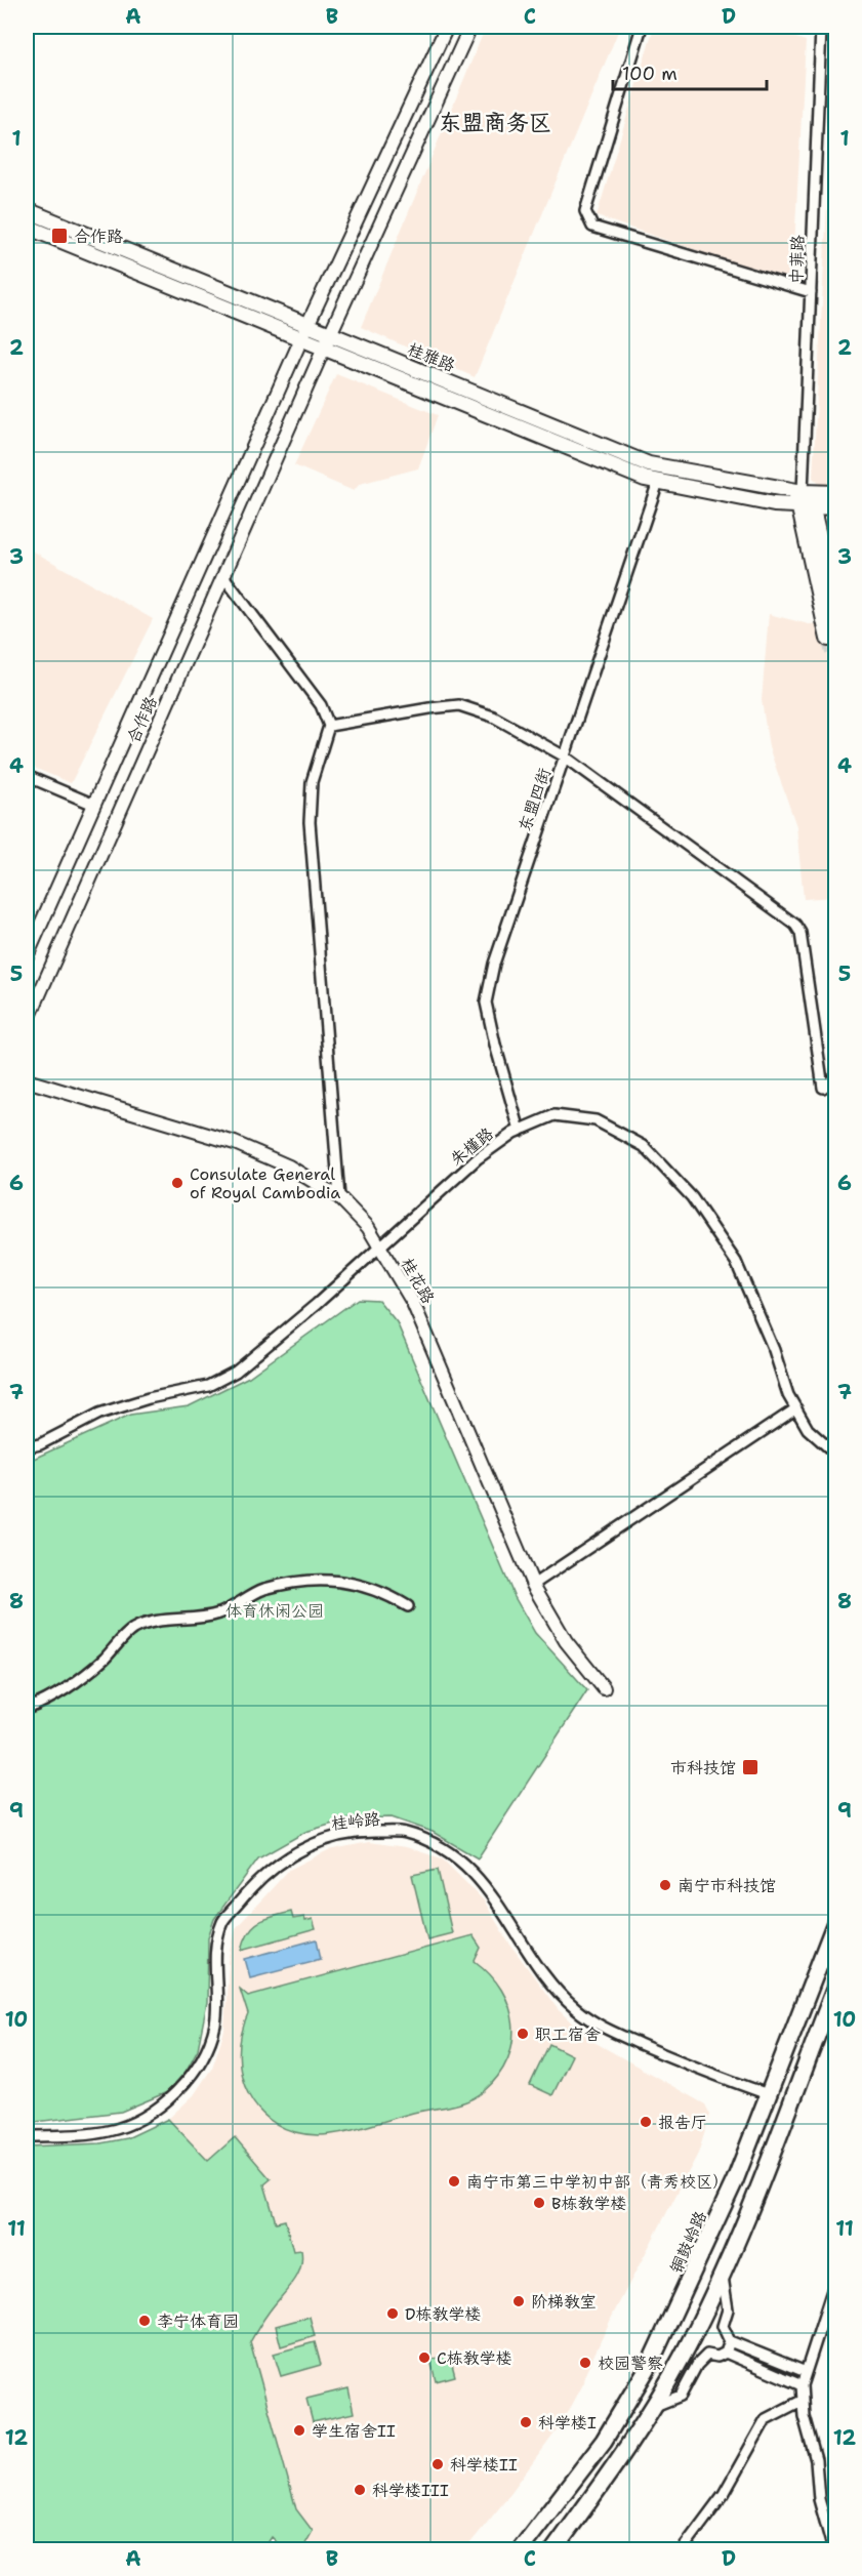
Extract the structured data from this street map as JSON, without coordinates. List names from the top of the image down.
{
  "streets": {
    "main road": ["桂雅路", "铜鼓岭路"],
    "street": [
      "中菲路",
      "合作路",
      "东盟四街",
      "朱槿路",
      "桂花路",
      "桂岭路"
    ]
  },
  "crossings": [
    ["中菲路", "桂雅路"],
    ["桂雅路", "合作路"],
    ["桂雅路", "东盟四街"],
    ["东盟四街", "朱槿路"],
    ["朱槿路", "桂花路"],
    ["桂岭路", "铜鼓岭路"]
  ],
  "districts": ["东盟商务区"],
  "parks": ["体育休闲公园"],
  "places": {
    "transit": ["合作路", "市科技馆"],
    "other": [
      "Consulate General of Royal Cambodia",
      "南宁市科技馆",
      "职工宿舍",
      "报告厅",
      "南宁市第三中学初中部（青秀校区）",
      "B栋教学楼",
      "阶梯教室",
      "D栋教学楼",
      "李宁体育园",
      "C栋教学楼",
      "校园警察",
      "科学楼I",
      "学生宿舍II",
      "科学楼II",
      "科学楼III"
    ]
  },
  "scale_bar": "100 m",
  "grid": {
    "columns": [
      "A",
      "B",
      "C",
      "D"
    ],
    "rows": [
      "1",
      "2",
      "3",
      "4",
      "5",
      "6",
      "7",
      "8",
      "9",
      "10",
      "11",
      "12"
    ]
  }
}
